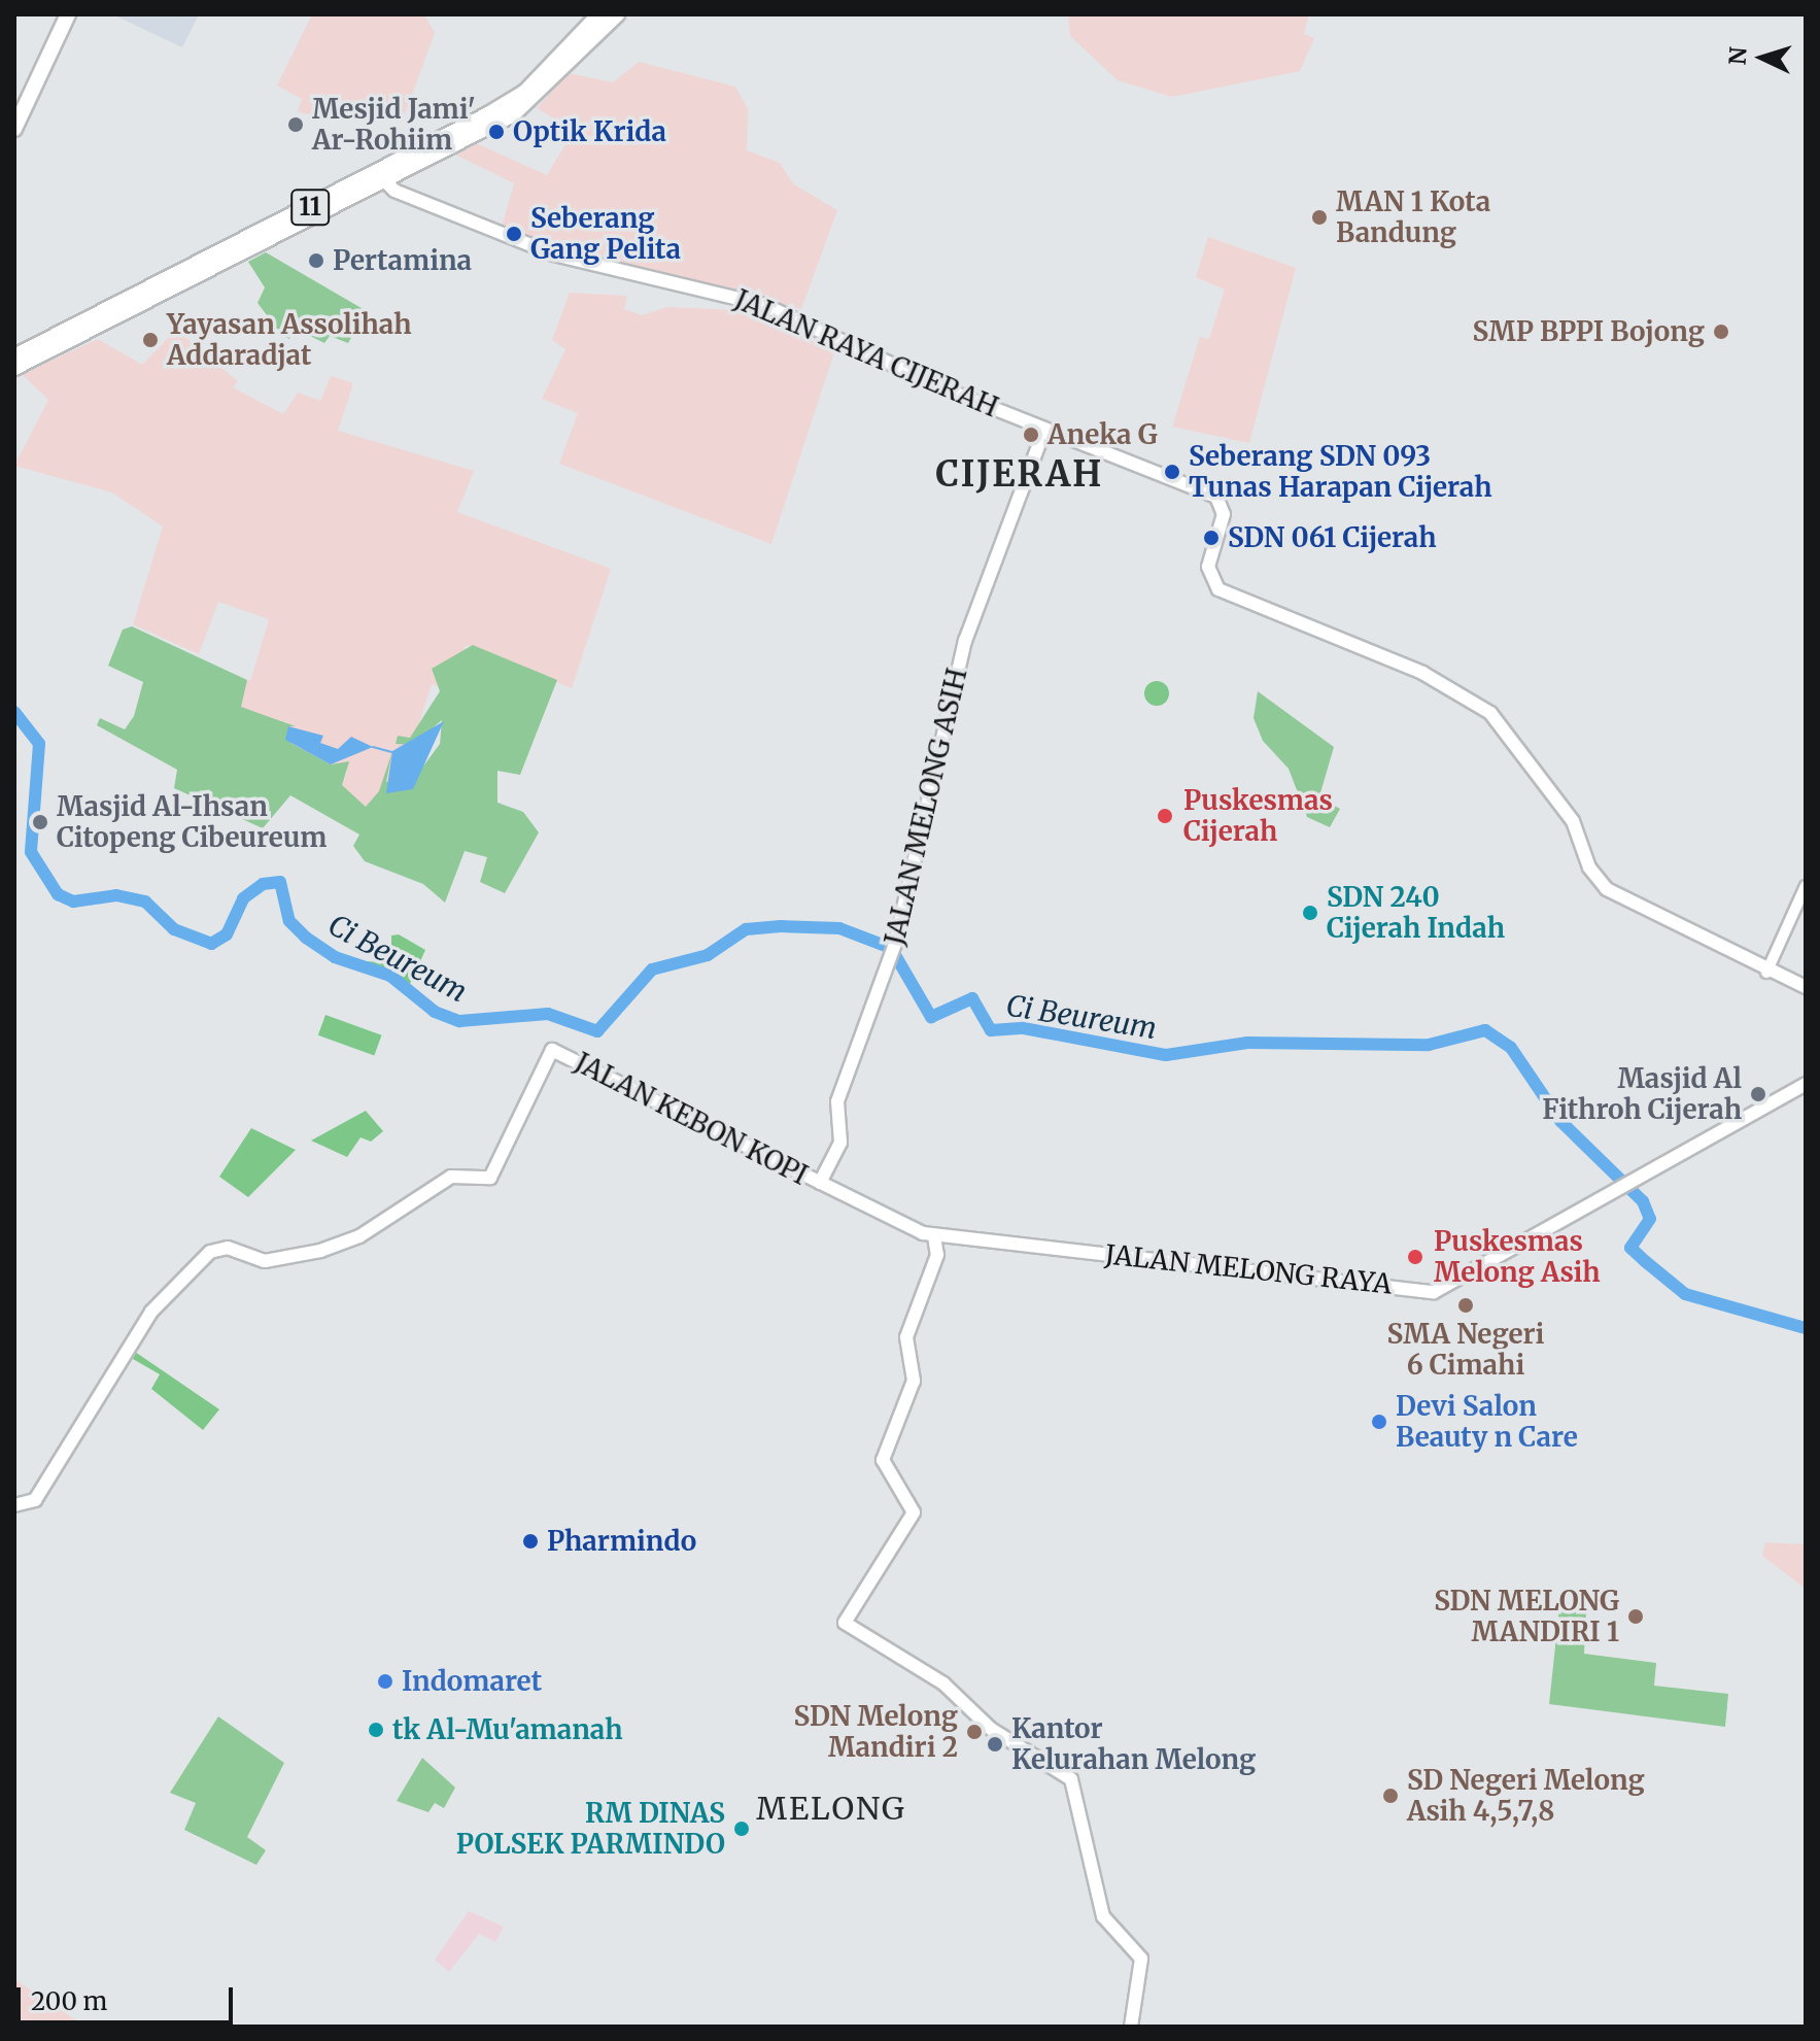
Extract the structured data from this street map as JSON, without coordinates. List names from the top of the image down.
{
  "streets": {
    "highway": ["11"],
    "main road": [
      "JALAN RAYA CIJERAH",
      "JALAN MELONG ASIH",
      "JALAN KEBON KOPI",
      "JALAN MELONG RAYA"
    ]
  },
  "crossings": [
    ["11", "JALAN RAYA CIJERAH"],
    ["JALAN RAYA CIJERAH", "JALAN MELONG ASIH"],
    ["JALAN MELONG ASIH", "JALAN KEBON KOPI"],
    ["JALAN MELONG ASIH", "JALAN MELONG RAYA"],
    ["JALAN KEBON KOPI", "JALAN MELONG RAYA"]
  ],
  "districts": ["CIJERAH", "MELONG"],
  "water": ["Ci Beureum"],
  "places": [
    "Mesjid Jami' Ar-Rohiim",
    "Optik Krida",
    "MAN 1 Kota Bandung",
    "Seberang Gang Pelita",
    "Pertamina",
    "SMP BPPI Bojong",
    "Yayasan Assolihah Addaradjat",
    "Aneka G",
    "Seberang SDN 093 Tunas Harapan Cijerah",
    "SDN 061 Cijerah",
    "Puskesmas Cijerah",
    "Masjid Al-Ihsan Citopeng Cibeureum",
    "SDN 240 Cijerah Indah",
    "Masjid Al Fithroh Cijerah",
    "Puskesmas Melong Asih",
    "SMA Negeri 6 Cimahi",
    "Devi Salon Beauty n Care",
    "Pharmindo",
    "SDN MELONG MANDIRI 1",
    "Indomaret",
    "tk Al-Mu'amanah",
    "SDN Melong Mandiri 2",
    "Kantor Kelurahan Melong",
    "SD Negeri Melong Asih 4,5,7,8",
    "RM DINAS POLSEK PARMINDO"
  ],
  "scale_bar": "200 m",
  "north": "left"
}
